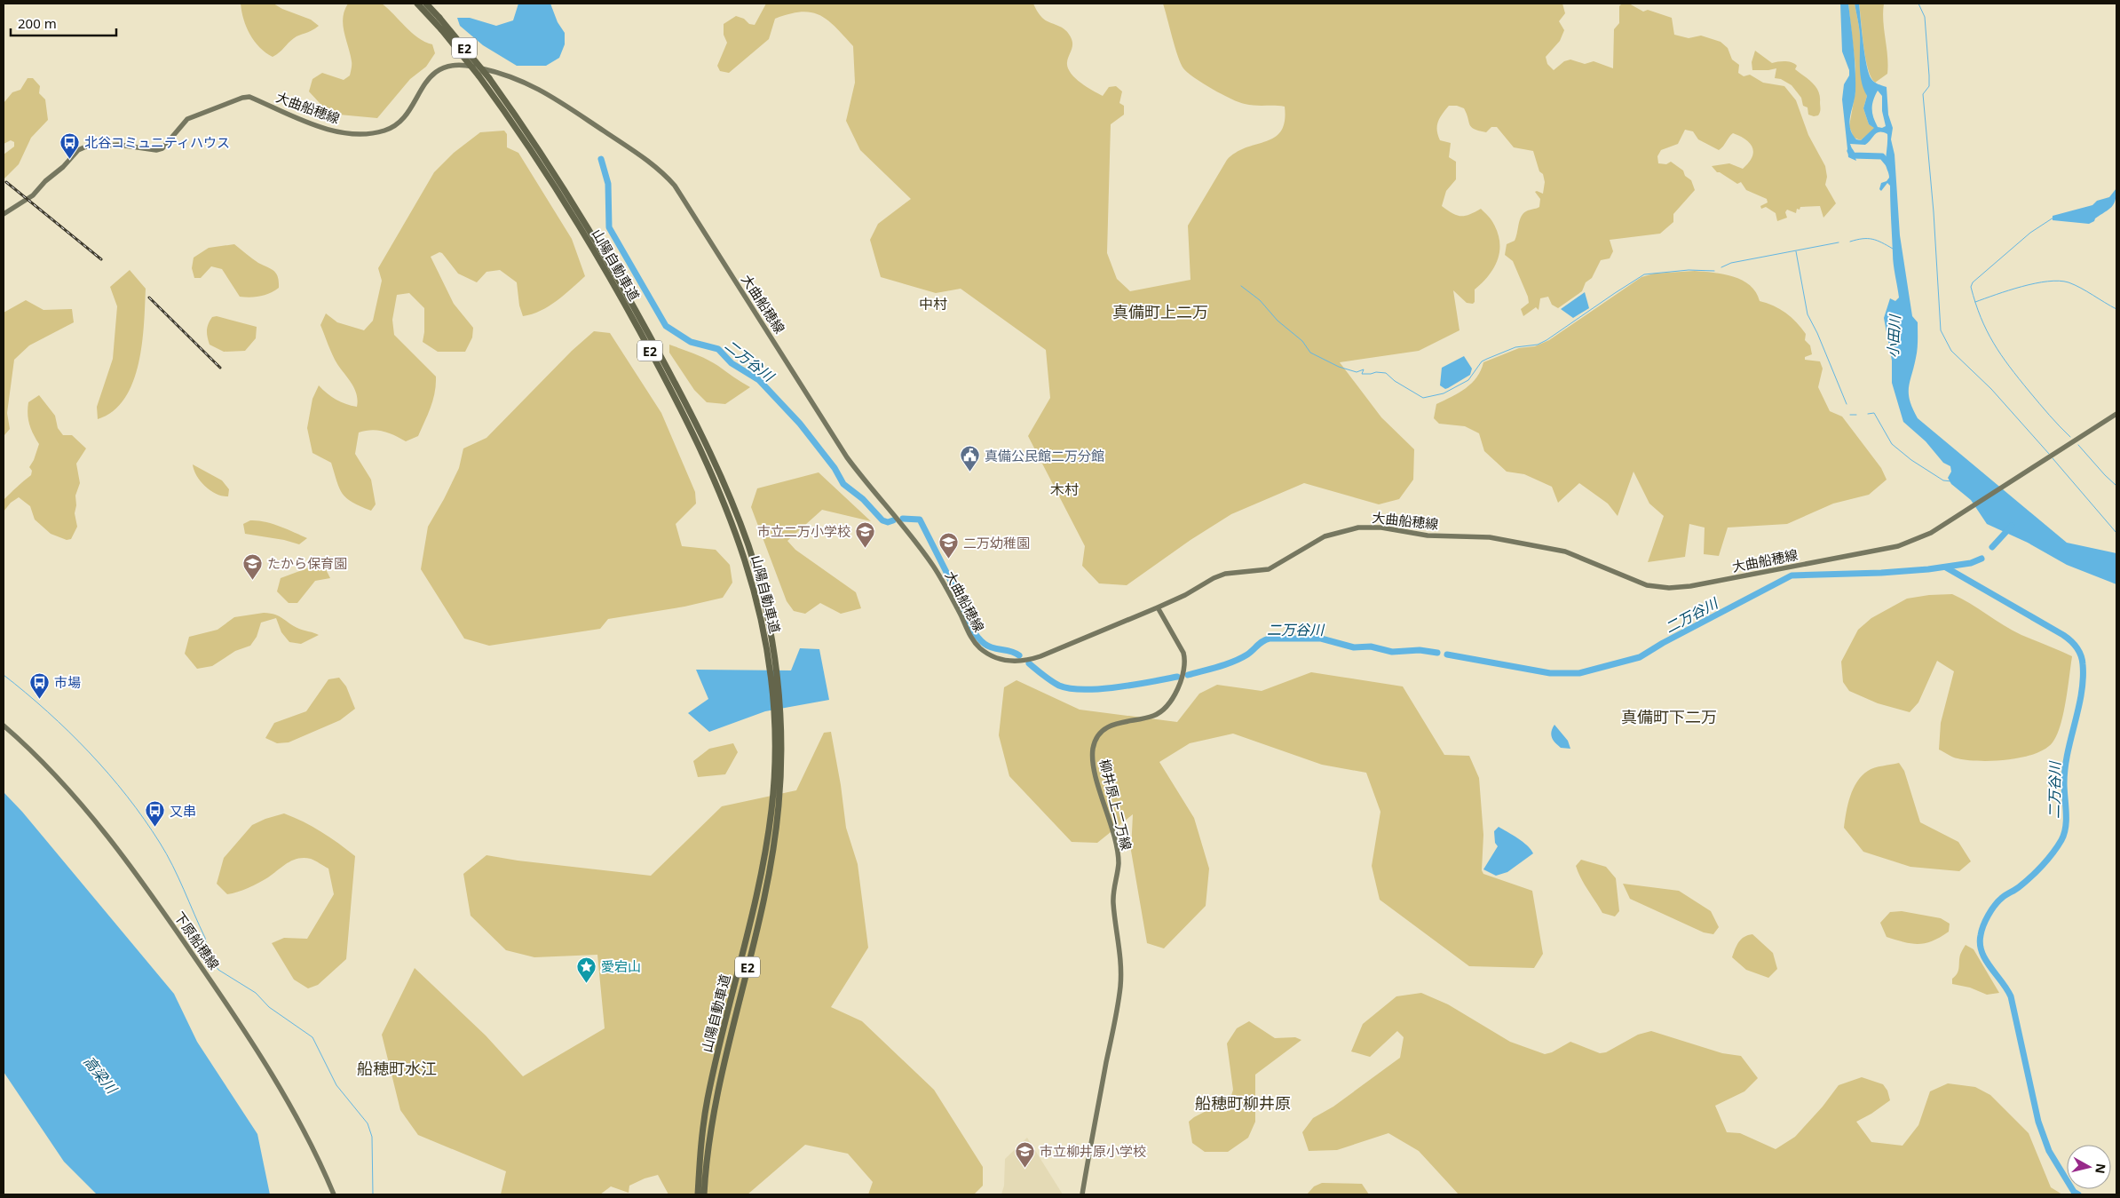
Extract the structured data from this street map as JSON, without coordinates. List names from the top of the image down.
{
  "streets": {
    "highway": ["E2", "山陽自動車道"],
    "main road": ["大曲船穂線", "柳井原上二万線", "下原船穂線"]
  },
  "crossings": [
    ["大曲船穂線", "柳井原上二万線"]
  ],
  "districts": [
    "中村",
    "真備町上二万",
    "木村",
    "真備町下二万",
    "船穂町水江",
    "船穂町柳井原"
  ],
  "water": ["小田川", "二万谷川", "高梁川"],
  "places": {
    "bus stop": ["北谷コミュニティハウス", "市場", "又串"],
    "public building": ["真備公民館二万分館"],
    "school or university": [
      "市立二万小学校",
      "二万幼稚園",
      "たから保育園",
      "市立柳井原小学校"
    ],
    "place": ["愛宕山"]
  },
  "scale_bar": "200 m",
  "north": "right"
}
